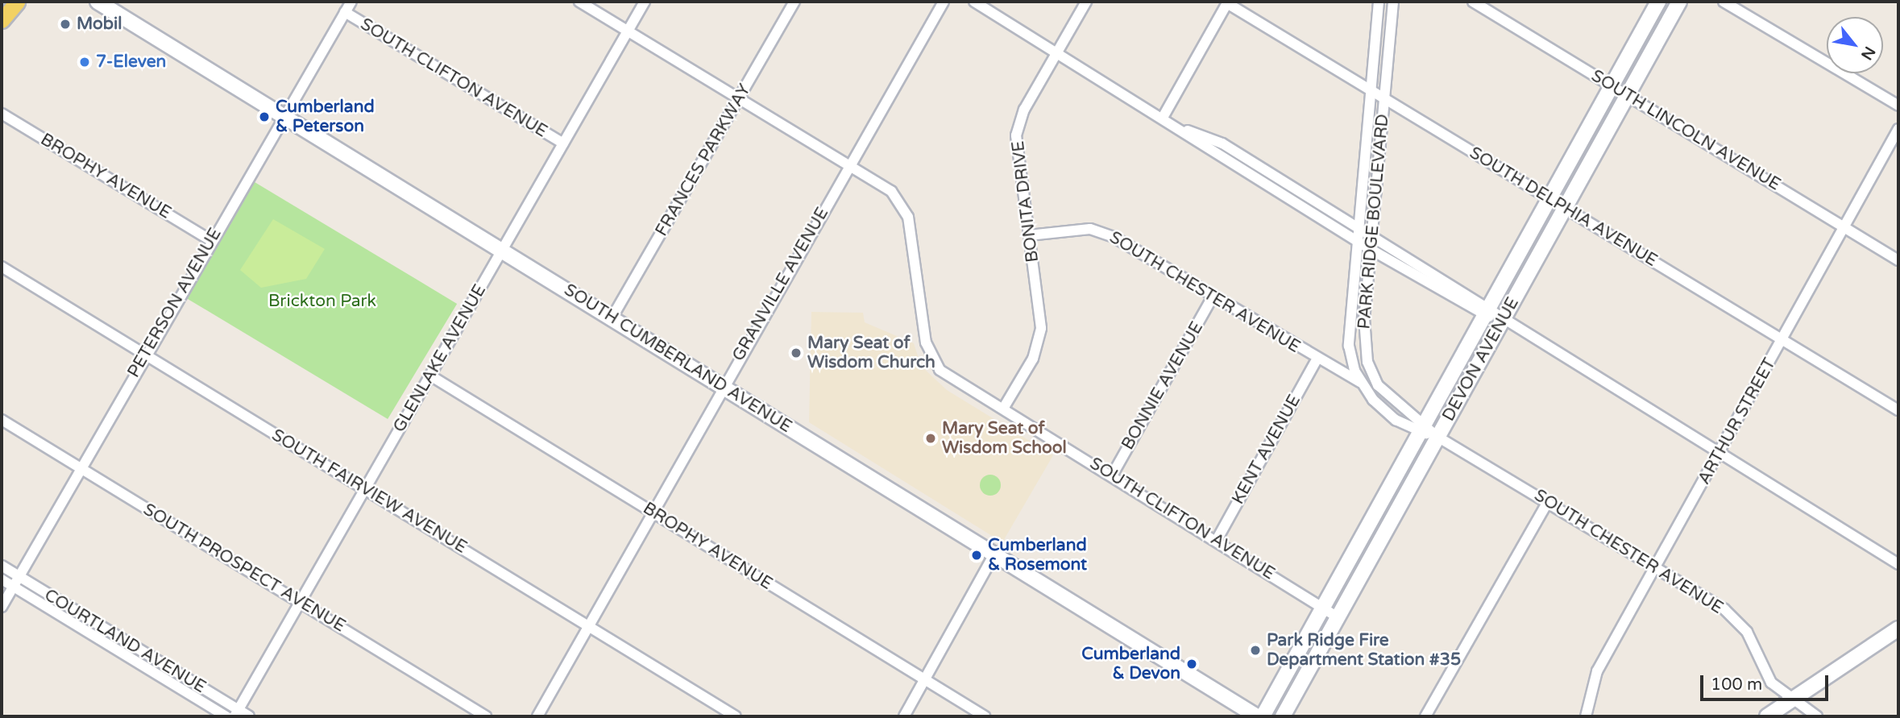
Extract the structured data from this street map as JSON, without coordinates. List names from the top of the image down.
{
  "streets": {
    "street": [
      "SOUTH CLIFTON AVENUE",
      "SOUTH LINCOLN AVENUE",
      "FRANCES PARKWAY",
      "BROPHY AVENUE",
      "BONITA DRIVE",
      "SOUTH DELPHIA AVENUE",
      "PARK RIDGE BOULEVARD",
      "GRANVILLE AVENUE",
      "SOUTH CHESTER AVENUE",
      "PETERSON AVENUE",
      "GLENLAKE AVENUE",
      "SOUTH CUMBERLAND AVENUE",
      "DEVON AVENUE",
      "BONNIE AVENUE",
      "ARTHUR STREET",
      "KENT AVENUE",
      "SOUTH FAIRVIEW AVENUE",
      "SOUTH PROSPECT AVENUE",
      "COURTLAND AVENUE"
    ]
  },
  "crossings": [
    ["SOUTH CLIFTON AVENUE", "FRANCES PARKWAY"],
    ["SOUTH CLIFTON AVENUE", "BONITA DRIVE"],
    ["SOUTH CLIFTON AVENUE", "GRANVILLE AVENUE"],
    ["SOUTH CLIFTON AVENUE", "PETERSON AVENUE"],
    ["SOUTH CLIFTON AVENUE", "GLENLAKE AVENUE"],
    ["SOUTH CLIFTON AVENUE", "DEVON AVENUE"],
    ["SOUTH CLIFTON AVENUE", "BONNIE AVENUE"],
    ["SOUTH CLIFTON AVENUE", "KENT AVENUE"],
    ["SOUTH LINCOLN AVENUE", "DEVON AVENUE"],
    ["SOUTH LINCOLN AVENUE", "ARTHUR STREET"],
    ["FRANCES PARKWAY", "SOUTH CUMBERLAND AVENUE"],
    ["BROPHY AVENUE", "GRANVILLE AVENUE"],
    ["BROPHY AVENUE", "PETERSON AVENUE"],
    ["BROPHY AVENUE", "GLENLAKE AVENUE"],
    ["BONITA DRIVE", "SOUTH CHESTER AVENUE"],
    ["SOUTH DELPHIA AVENUE", "PARK RIDGE BOULEVARD"],
    ["SOUTH DELPHIA AVENUE", "DEVON AVENUE"],
    ["SOUTH DELPHIA AVENUE", "ARTHUR STREET"],
    ["PARK RIDGE BOULEVARD", "SOUTH CHESTER AVENUE"],
    ["PARK RIDGE BOULEVARD", "DEVON AVENUE"],
    ["GRANVILLE AVENUE", "SOUTH CUMBERLAND AVENUE"],
    ["GRANVILLE AVENUE", "SOUTH FAIRVIEW AVENUE"],
    ["SOUTH CHESTER AVENUE", "DEVON AVENUE"],
    ["SOUTH CHESTER AVENUE", "BONNIE AVENUE"],
    ["SOUTH CHESTER AVENUE", "ARTHUR STREET"],
    ["SOUTH CHESTER AVENUE", "KENT AVENUE"],
    ["PETERSON AVENUE", "SOUTH CUMBERLAND AVENUE"],
    ["PETERSON AVENUE", "SOUTH FAIRVIEW AVENUE"],
    ["PETERSON AVENUE", "SOUTH PROSPECT AVENUE"],
    ["PETERSON AVENUE", "COURTLAND AVENUE"],
    ["GLENLAKE AVENUE", "SOUTH CUMBERLAND AVENUE"],
    ["GLENLAKE AVENUE", "SOUTH FAIRVIEW AVENUE"],
    ["GLENLAKE AVENUE", "SOUTH PROSPECT AVENUE"],
    ["GLENLAKE AVENUE", "COURTLAND AVENUE"]
  ],
  "parks": ["Brickton Park"],
  "places": [
    "Mobil",
    "7-Eleven",
    "Cumberland & Peterson",
    "Mary Seat of Wisdom Church",
    "Mary Seat of Wisdom School",
    "Cumberland & Rosemont",
    "Park Ridge Fire Department Station #35",
    "Cumberland & Devon"
  ],
  "scale_bar": "100 m",
  "north": "bottom right"
}
